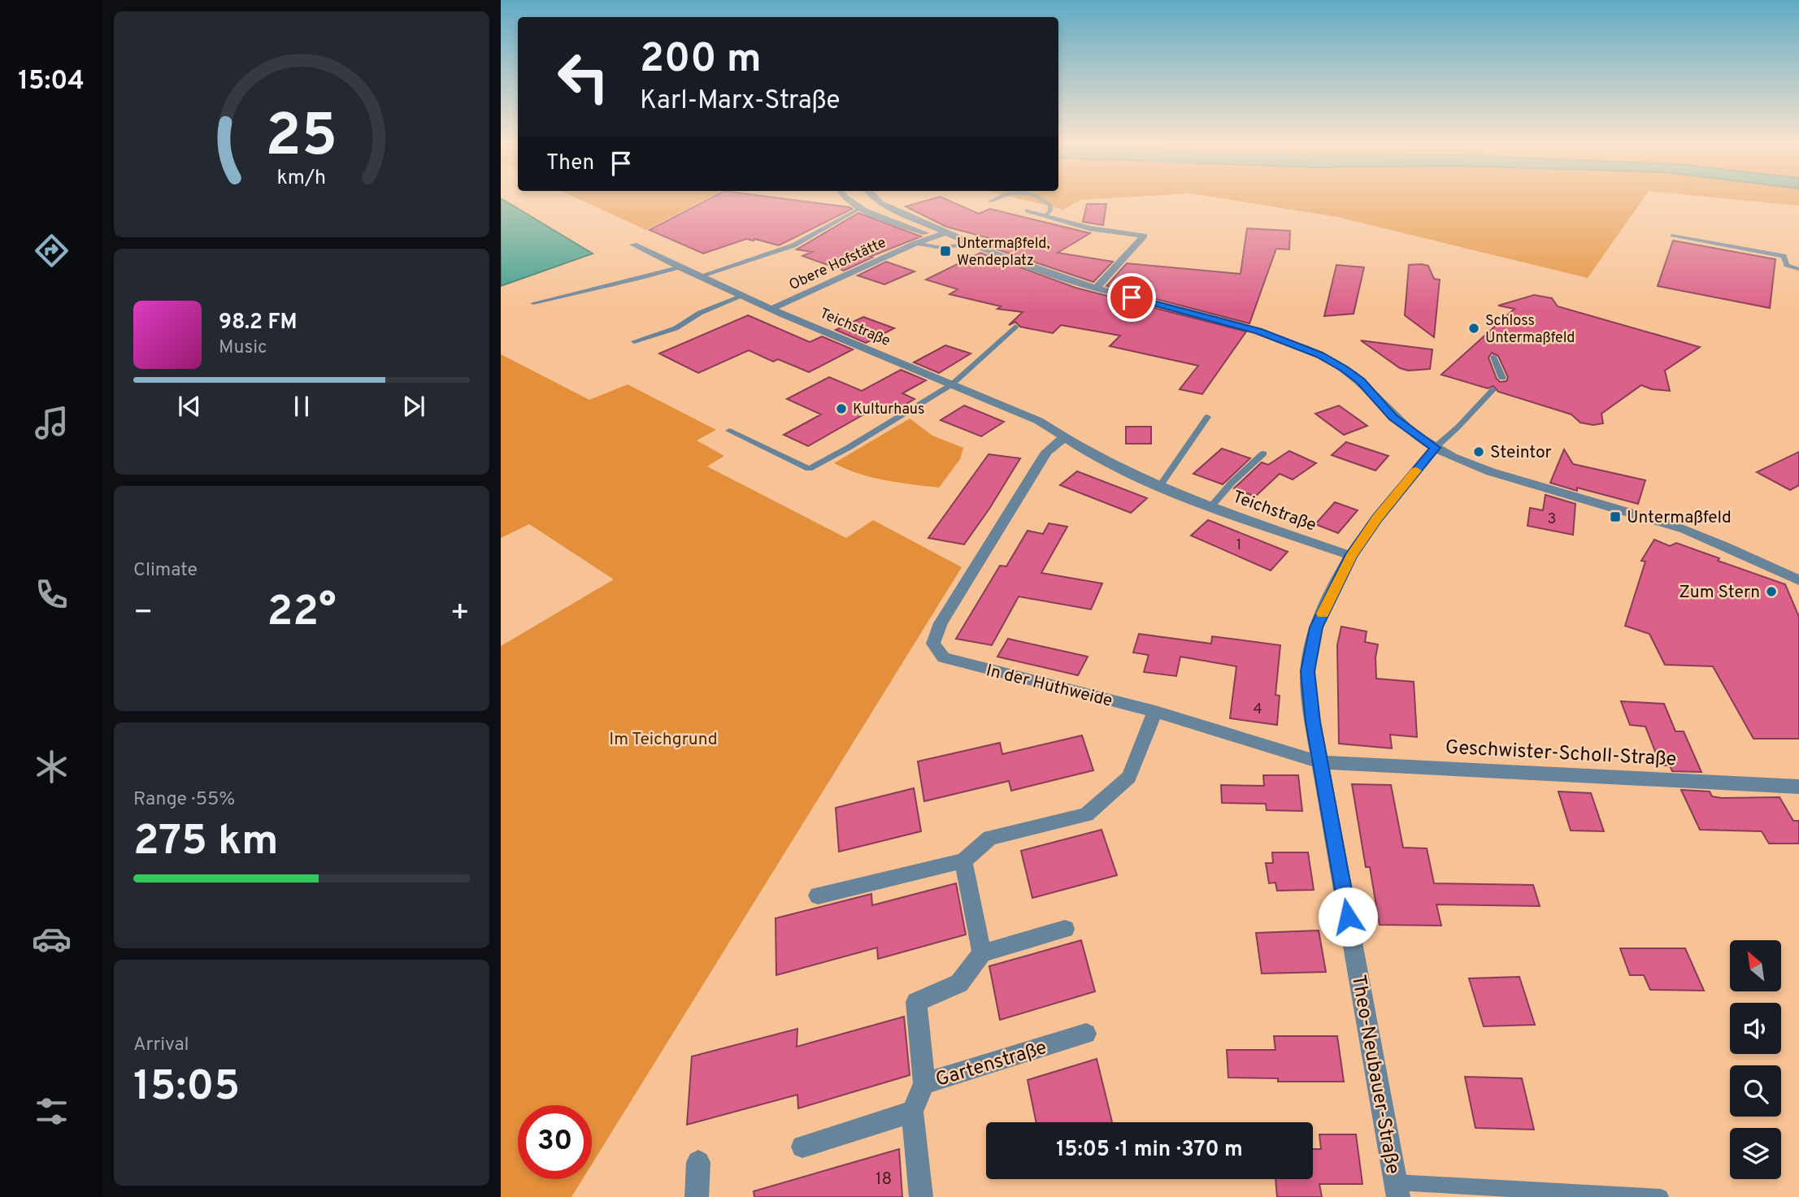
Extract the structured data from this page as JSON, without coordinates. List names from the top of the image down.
{
  "streets": {
    "street": [
      "Obere Hofstätte",
      "Teichstraße",
      "In der Huthweide",
      "Geschwister-Scholl-Straße",
      "Gartenstraße",
      "Theo-Neubauer-Straße"
    ]
  },
  "crossings": [
    ["Obere Hofstätte", "Teichstraße"],
    ["Teichstraße", "In der Huthweide"],
    ["Teichstraße", "Theo-Neubauer-Straße"],
    ["In der Huthweide", "Geschwister-Scholl-Straße"],
    ["In der Huthweide", "Theo-Neubauer-Straße"],
    ["Geschwister-Scholl-Straße", "Theo-Neubauer-Straße"]
  ],
  "parks": ["Im Teichgrund"],
  "places": {
    "transit": ["Untermaßfeld, Wendeplatz", "Untermaßfeld"],
    "other": [
      "Schloss Untermaßfeld",
      "Kulturhaus",
      "Steintor",
      "Zum Stern"
    ]
  },
  "house_numbers": [
    "3",
    "1",
    "4",
    "18"
  ],
  "north": "top left",
  "page": {
    "tabs": "15:04",
    "turn": ["200 m", "Karl-Marx-Straße"],
    "then": "Then",
    "song": ["98.2 FM", "Music"],
    "tile": [
      "Climate",
      ["Range · 55%", "275 km"],
      ["Arrival", "15:05"]
    ],
    "heat": ["−", "22°", "+"],
    "limit": "30",
    "trip": "15:05 · 1 min · 370 m",
    "gauge": ["25", "km/h"]
  }
}
